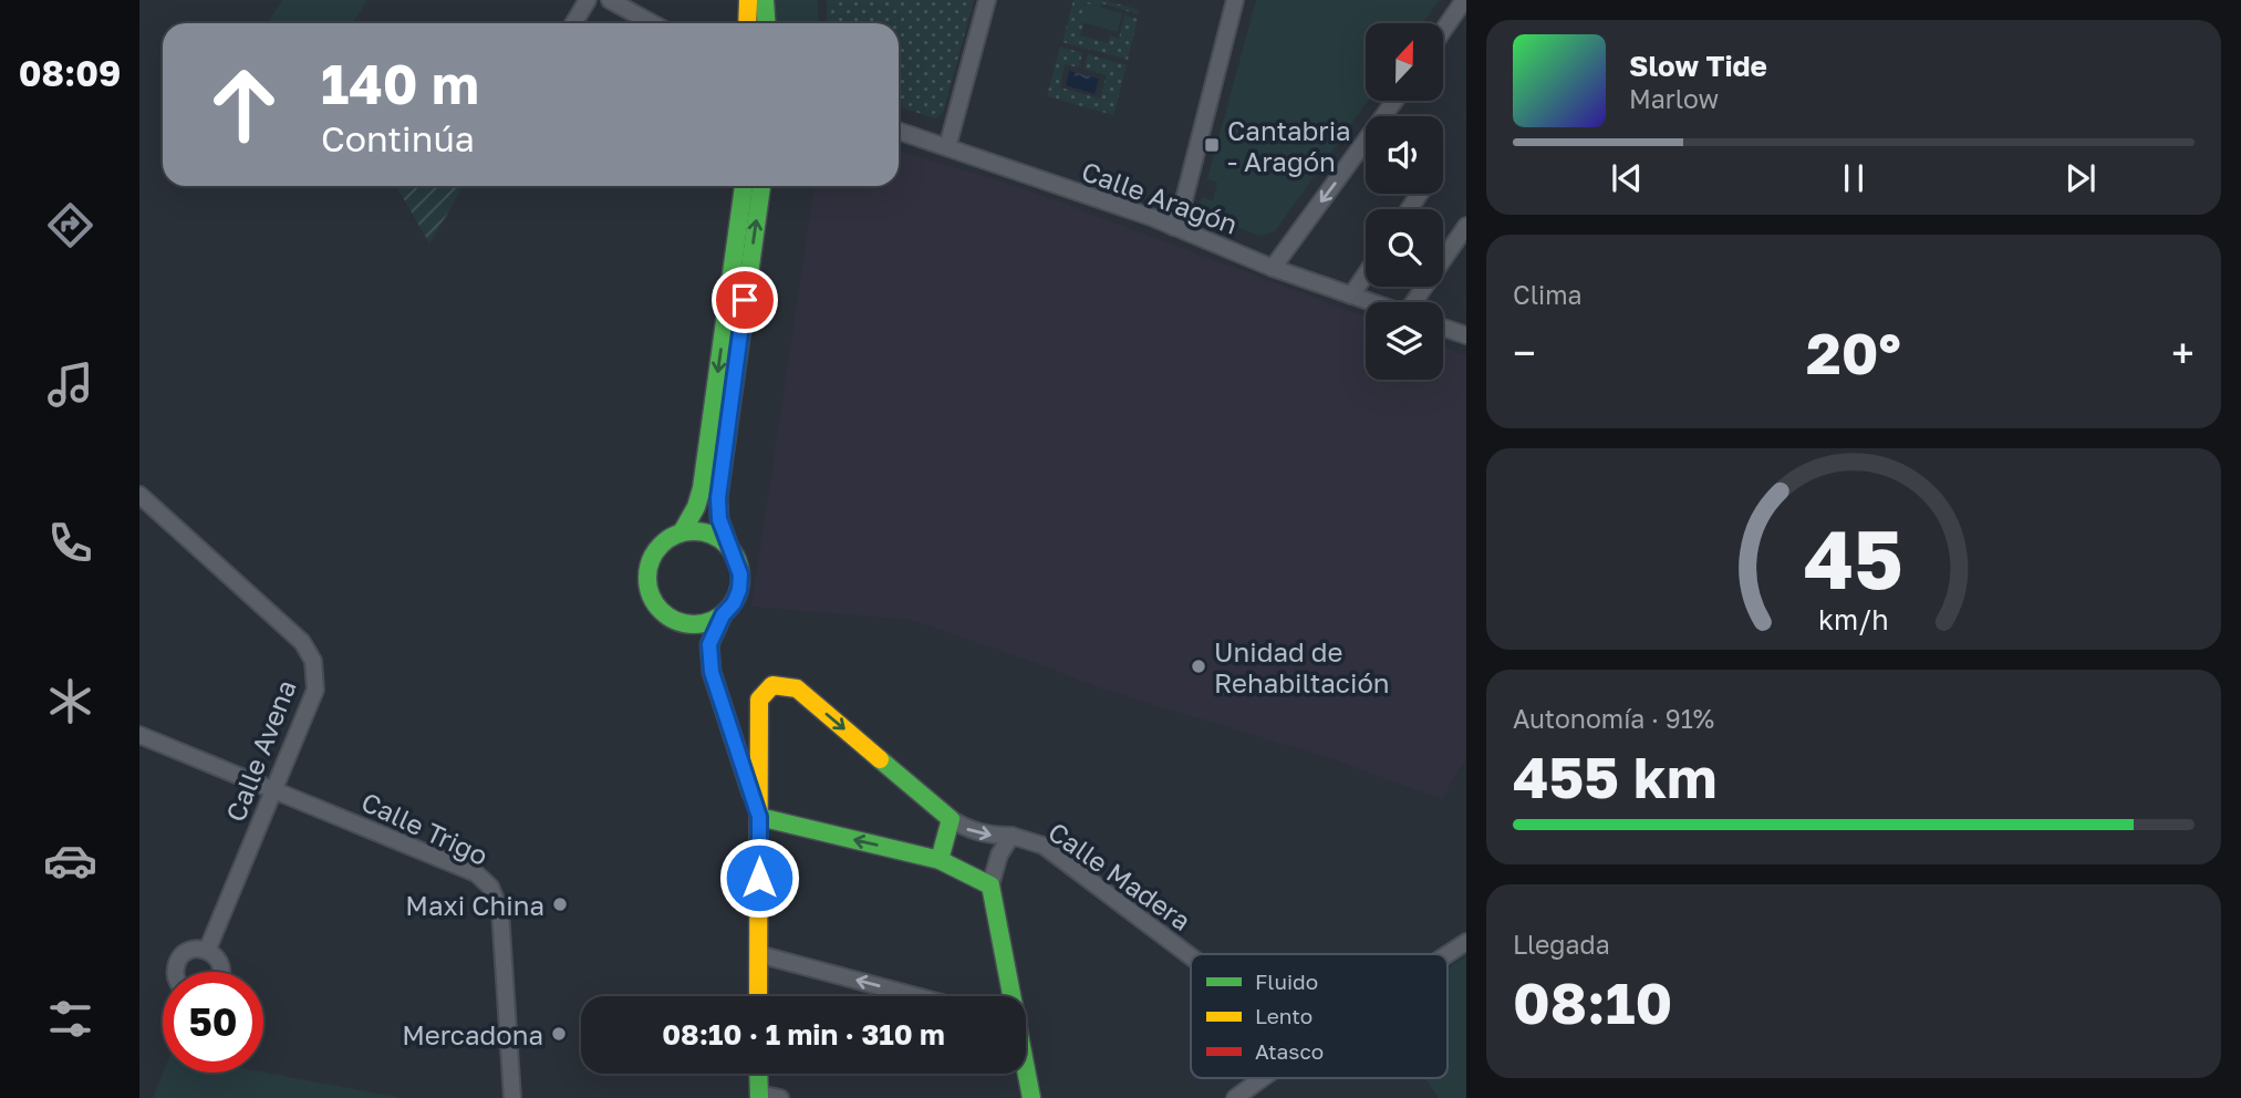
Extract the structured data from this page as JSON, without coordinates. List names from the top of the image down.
{
  "streets": {
    "street": [
      "Calle Aragón",
      "Calle Avena",
      "Calle Trigo",
      "Calle Madera"
    ]
  },
  "crossings": [
    ["Calle Avena", "Calle Trigo"]
  ],
  "places": {
    "transit": ["Cantabria - Aragón"],
    "other": ["Unidad de Rehabiltación", "Maxi China", "Mercadona"]
  },
  "legend": ["Fluido", "Lento", "Atasco"],
  "north": "top",
  "page": {
    "tabs": "08:09",
    "turn": ["140 m", "Continúa"],
    "song": ["Slow Tide", "Marlow"],
    "tile": [
      "Clima",
      ["Autonomía · 91%", "455 km"],
      ["Llegada", "08:10"]
    ],
    "heat": ["−", "20°", "+"],
    "limit": "50",
    "trip": "08:10 · 1 min · 310 m",
    "gauge": ["45", "km/h"]
  }
}
